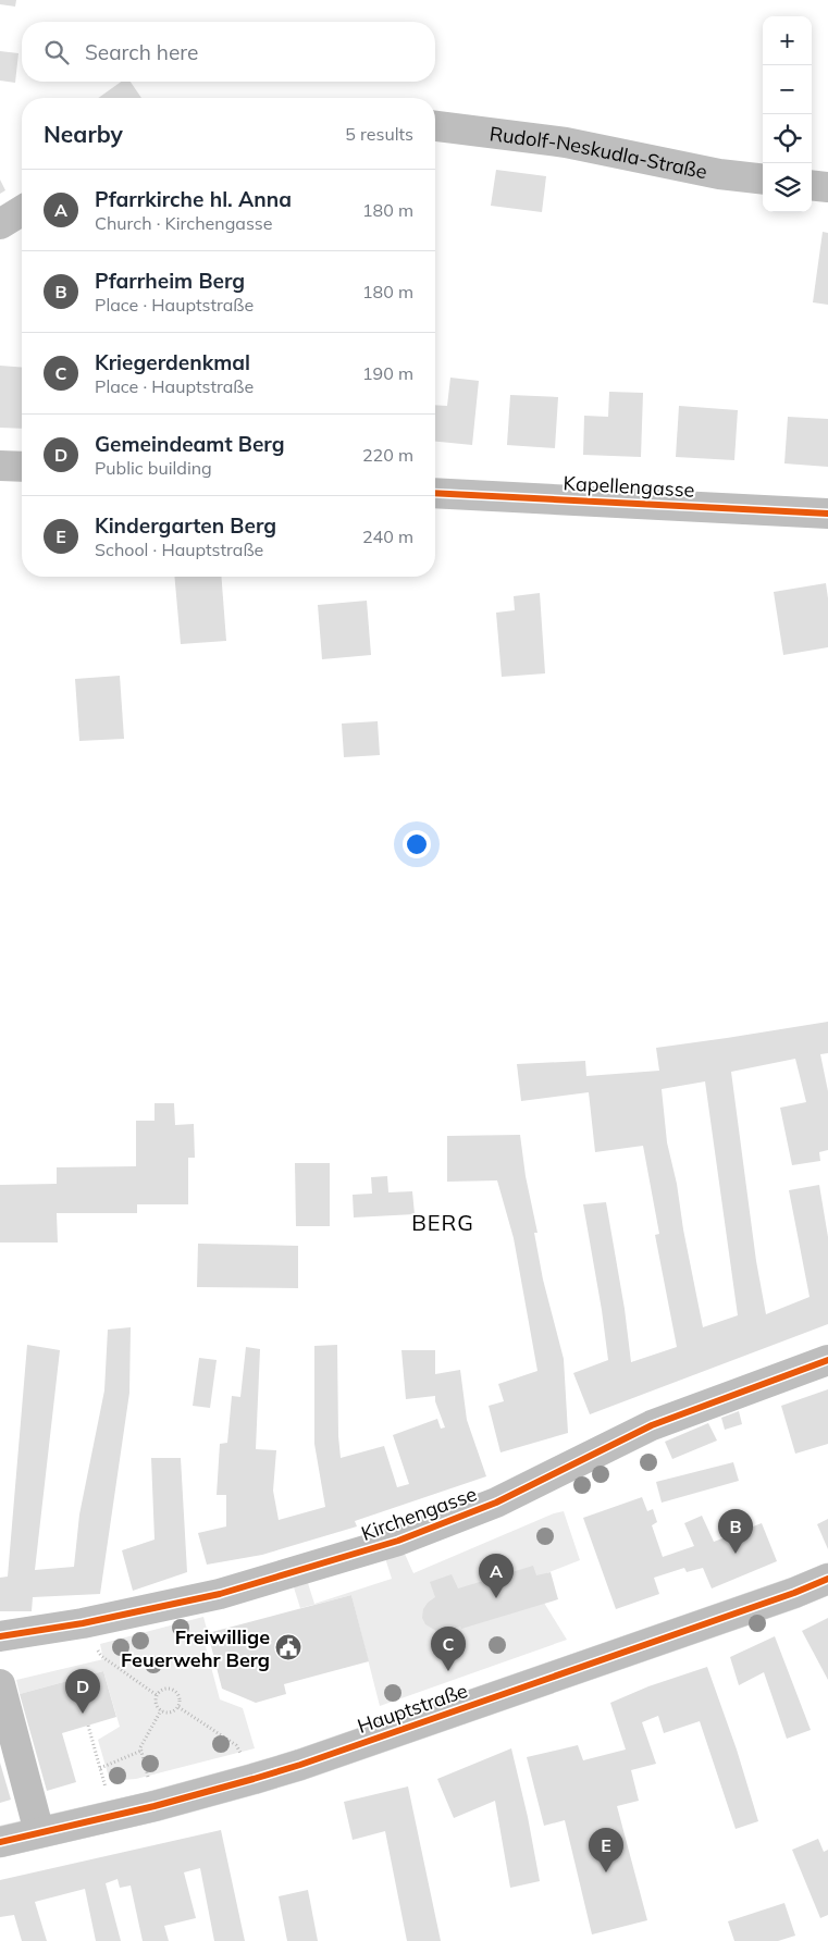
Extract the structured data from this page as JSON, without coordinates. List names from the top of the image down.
{
  "streets": {
    "street": [
      "Rudolf-Neskudla-Straße",
      "Kapellengasse",
      "Kirchengasse",
      "Hauptstraße"
    ]
  },
  "districts": ["BERG"],
  "places": {
    "public building": ["Freiwillige Feuerwehr Berg"]
  },
  "page": {
    "map_buttons": ["+", "−"],
    "search": "Search here",
    "heading": ["Nearby", "5 results"],
    "list": [
      {
        "mark": "A",
        "name": "Pfarrkirche hl. Anna",
        "note": "Church · Kirchengasse",
        "value": "180 m"
      },
      {
        "mark": "B",
        "name": "Pfarrheim Berg",
        "note": "Place · Hauptstraße",
        "value": "180 m"
      },
      {
        "mark": "C",
        "name": "Kriegerdenkmal",
        "note": "Place · Hauptstraße",
        "value": "190 m"
      },
      {
        "mark": "D",
        "name": "Gemeindeamt Berg",
        "note": "Public building",
        "value": "220 m"
      },
      {
        "mark": "E",
        "name": "Kindergarten Berg",
        "note": "School · Hauptstraße",
        "value": "240 m"
      }
    ],
    "pins": [
      "B",
      "A",
      "C",
      "D",
      "E"
    ]
  }
}
